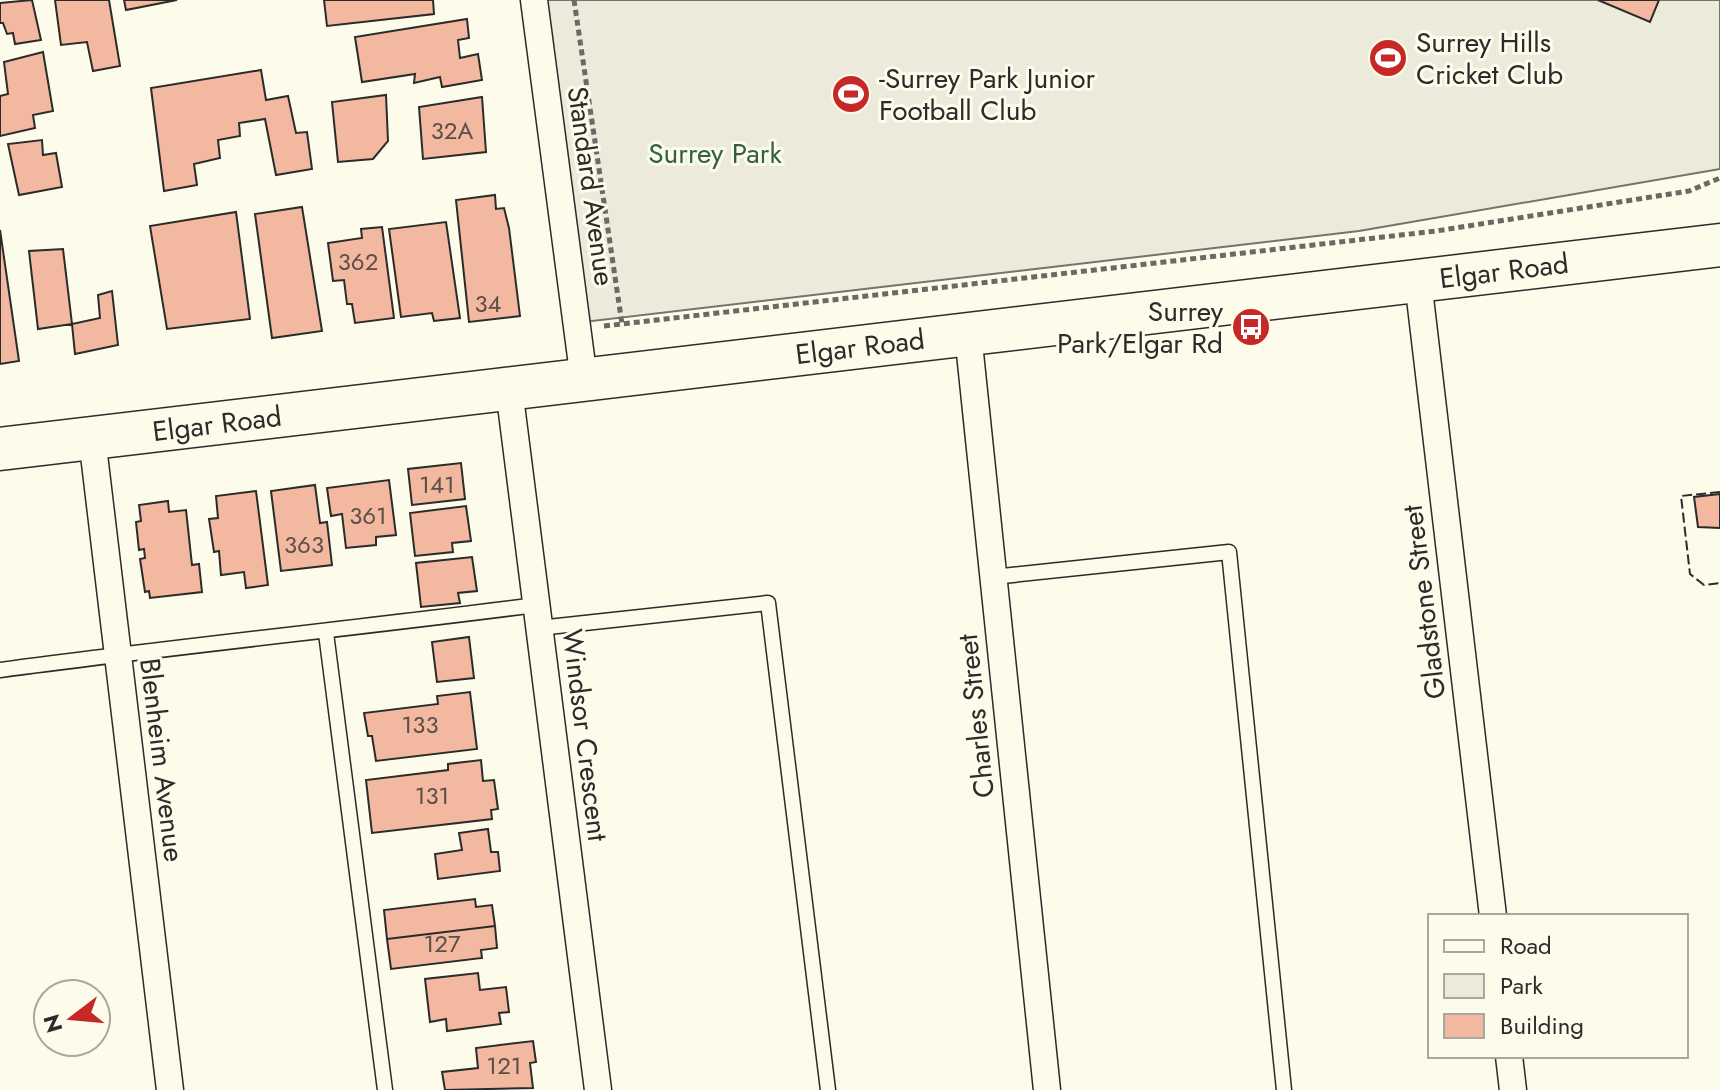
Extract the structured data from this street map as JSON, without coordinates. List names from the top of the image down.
{
  "streets": {
    "main road": ["Elgar Road"],
    "street": [
      "Standard Avenue",
      "Gladstone Street",
      "Charles Street",
      "Windsor Crescent",
      "Blenheim Avenue"
    ]
  },
  "crossings": [
    ["Standard Avenue", "Elgar Road"],
    ["Elgar Road", "Gladstone Street"],
    ["Elgar Road", "Charles Street"],
    ["Elgar Road", "Windsor Crescent"],
    ["Elgar Road", "Blenheim Avenue"]
  ],
  "parks": ["Surrey Park"],
  "places": {
    "sports": ["Surrey Hills Cricket Club", "-Surrey Park Junior Football Club"],
    "bus stop": ["Surrey Park/Elgar Rd"]
  },
  "house_numbers": [
    "32A",
    "362",
    "34",
    "141",
    "361",
    "363",
    "133",
    "131",
    "127",
    "121"
  ],
  "legend": ["Road", "Park", "Building"],
  "north": "left"
}
